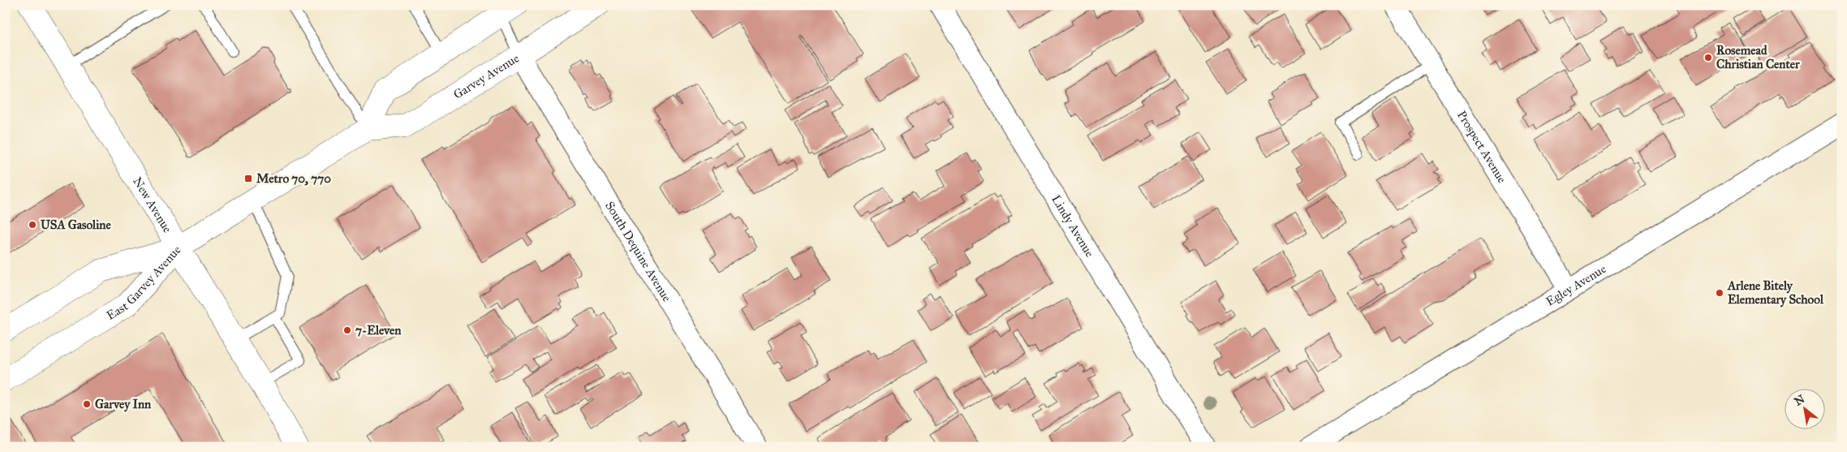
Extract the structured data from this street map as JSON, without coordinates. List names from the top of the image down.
{
  "streets": {
    "main road": ["Garvey Avenue", "New Avenue", "East Garvey Avenue"],
    "street": [
      "Prospect Avenue",
      "Lindy Avenue",
      "South Dequine Avenue",
      "Egley Avenue"
    ]
  },
  "crossings": [
    ["Garvey Avenue", "New Avenue"],
    ["Garvey Avenue", "South Dequine Avenue"],
    ["Garvey Avenue", "East Garvey Avenue"],
    ["Prospect Avenue", "Egley Avenue"],
    ["New Avenue", "East Garvey Avenue"]
  ],
  "places": {
    "other": [
      "Rosemead Christian Center",
      "USA Gasoline",
      "Arlene Bitely Elementary School",
      "7-Eleven",
      "Garvey Inn"
    ],
    "transit": ["Metro 70, 770"]
  },
  "north": "top left"
}
